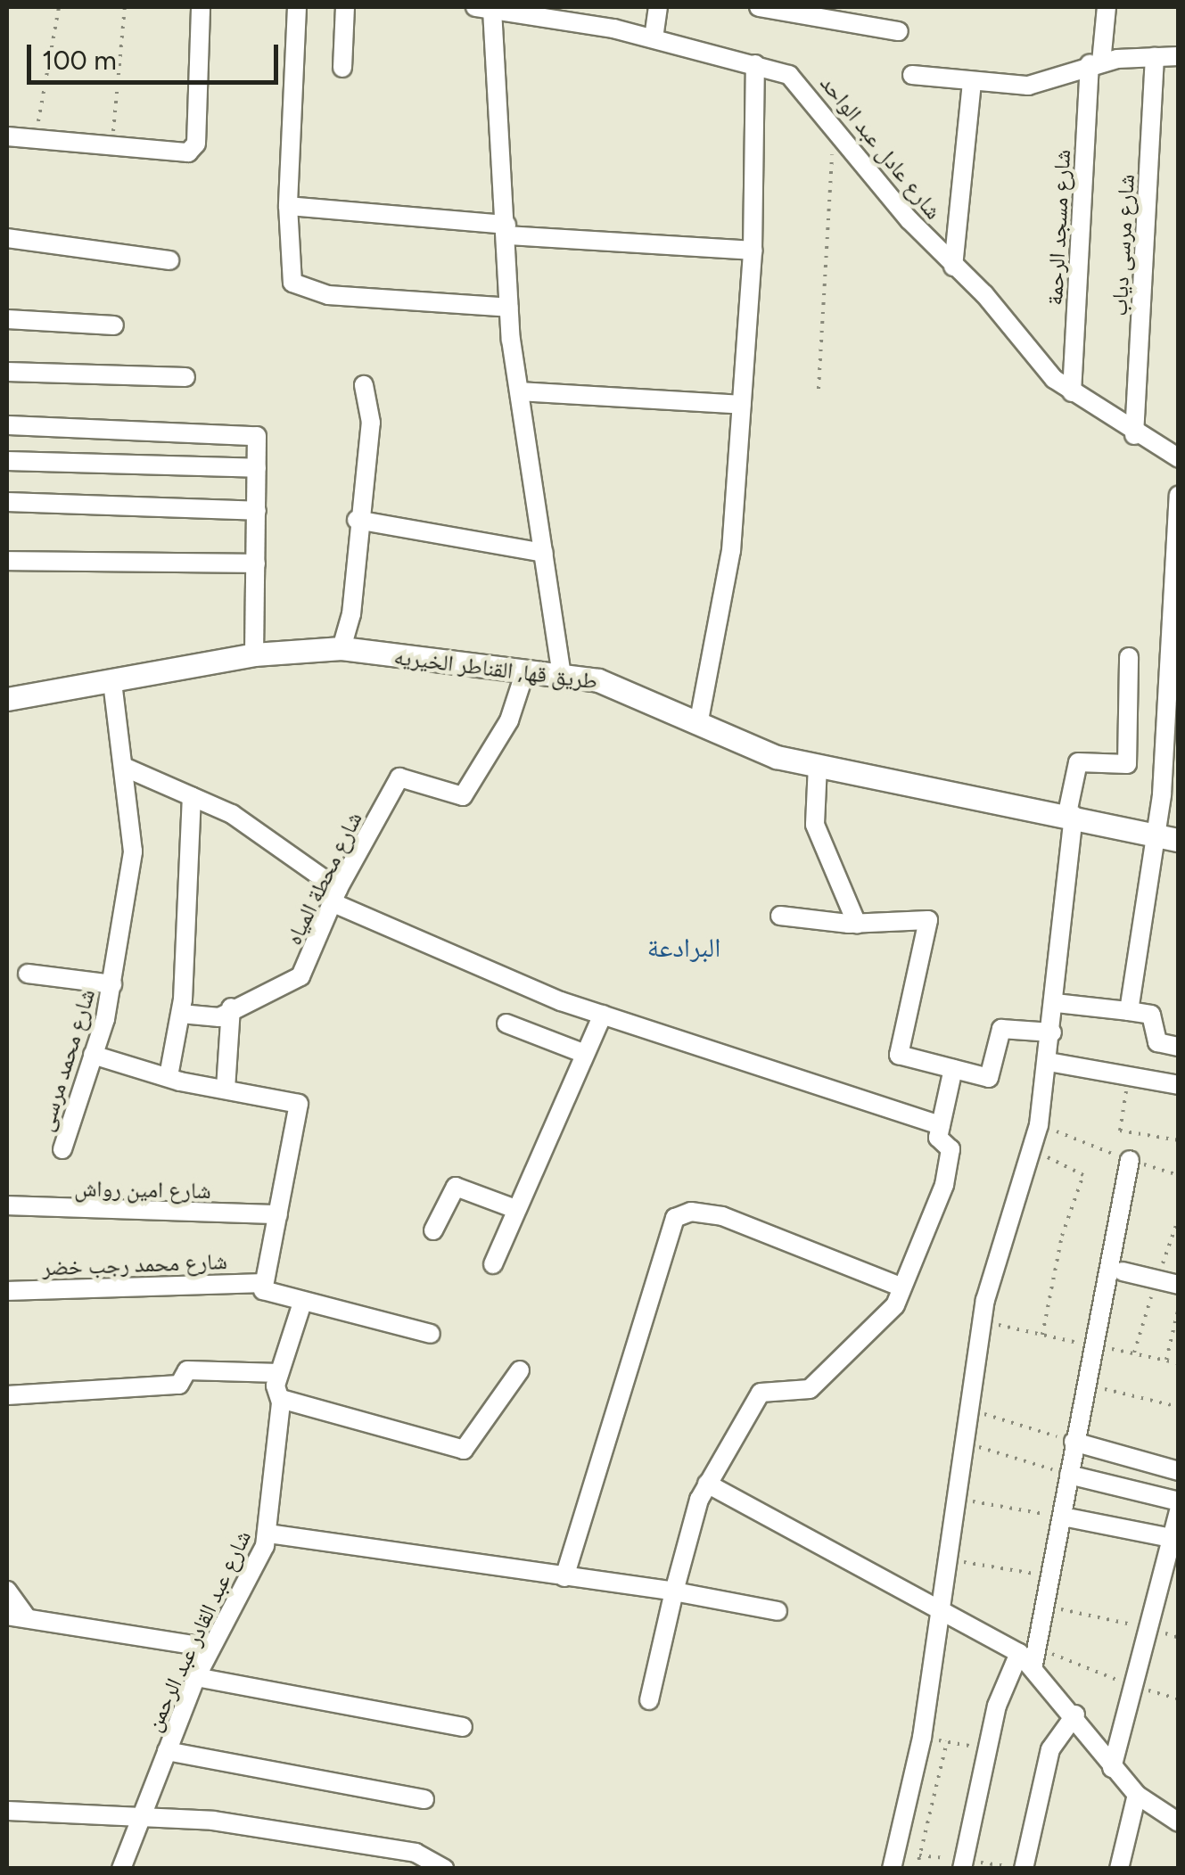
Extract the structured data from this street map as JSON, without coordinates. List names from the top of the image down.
{
  "streets": {
    "street": [
      "شارع عادل عبد الواحد",
      "شارع مسجد الرحمة",
      "شارع مرسى دياب",
      "طريق قها, القناطر الخيريه",
      "شارع محطة المياه",
      "شارع محمد مرسى",
      "شارع امين رواش",
      "شارع محمد رجب خضر",
      "شارع عبد القادر عبد الرحمن"
    ]
  },
  "crossings": [
    ["شارع عادل عبد الواحد", "شارع مسجد الرحمة"],
    ["شارع عادل عبد الواحد", "شارع مرسى دياب"],
    ["طريق قها, القناطر الخيريه", "شارع محطة المياه"],
    ["طريق قها, القناطر الخيريه", "شارع محمد مرسى"]
  ],
  "districts": ["البرادعة"],
  "scale_bar": "100 m"
}
